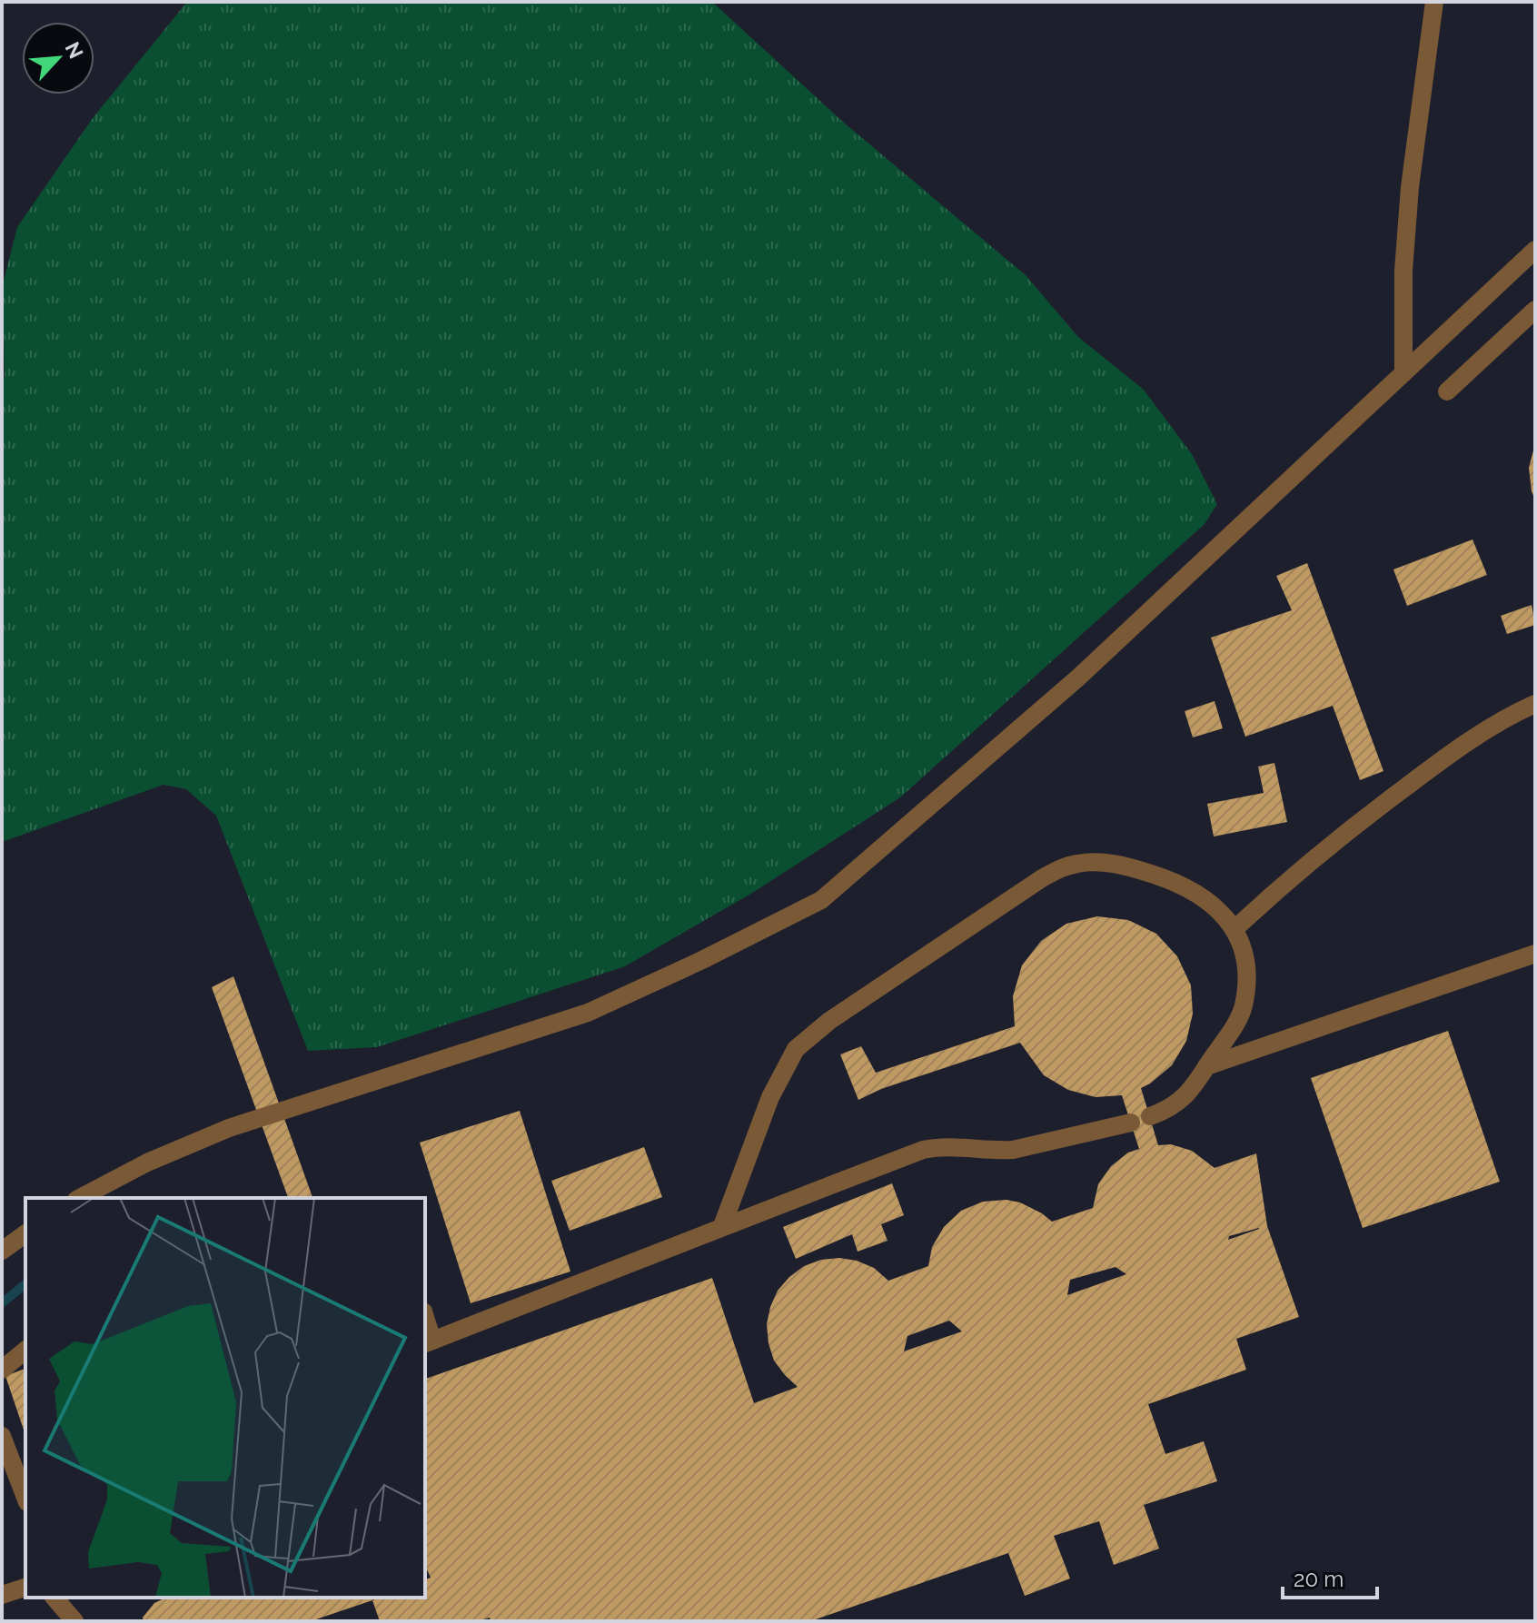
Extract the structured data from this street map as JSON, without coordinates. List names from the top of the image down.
{
  "scale_bar": "20 m",
  "north": "top right"
}
